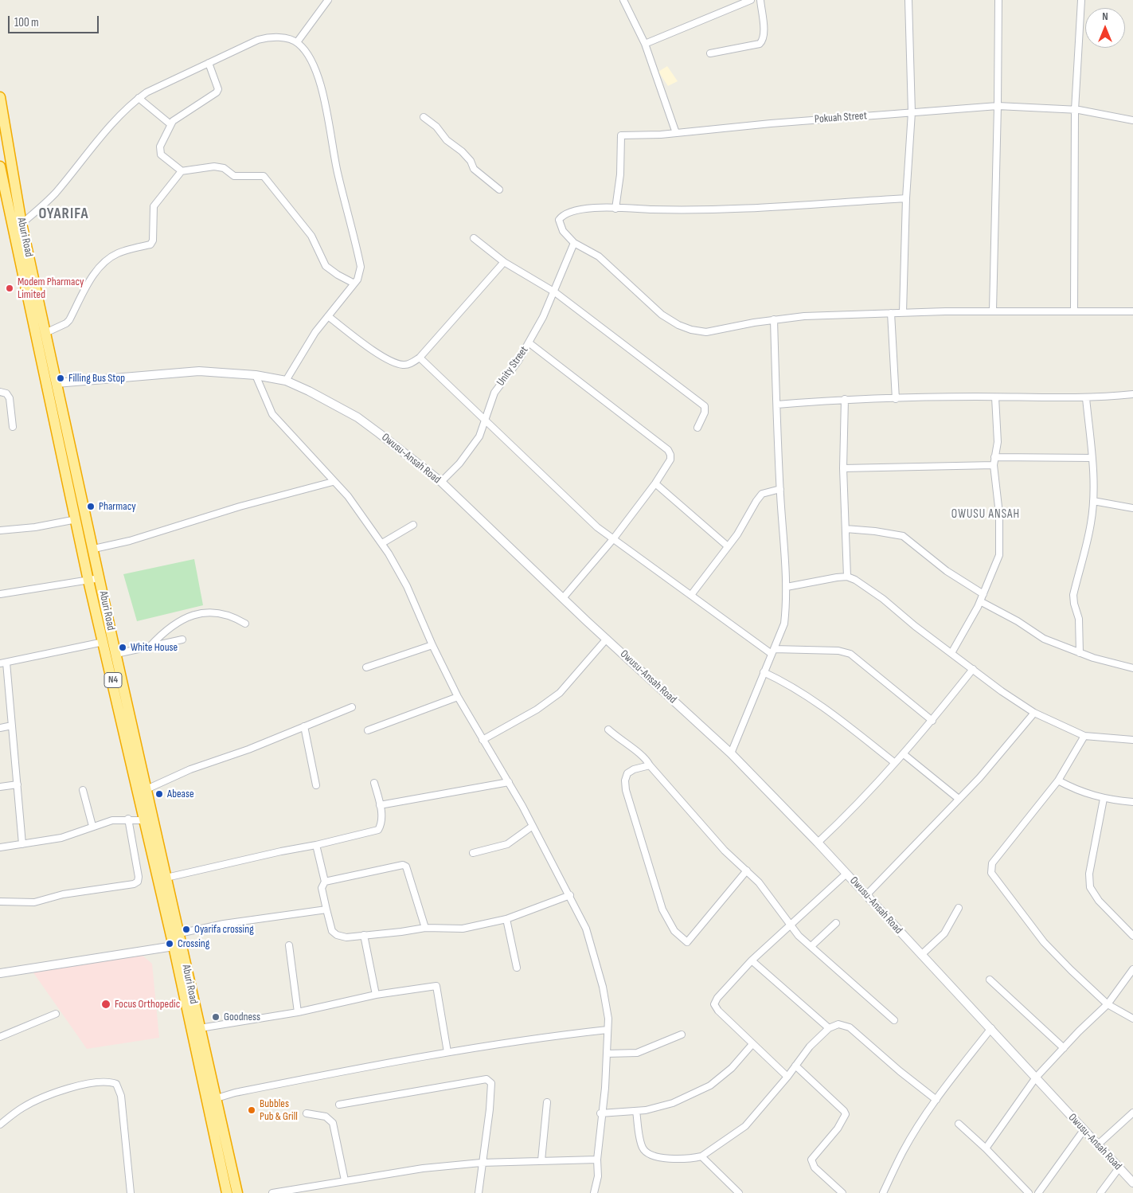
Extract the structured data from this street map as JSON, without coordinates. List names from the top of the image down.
{
  "streets": {
    "highway": ["Aburi Road", "N4"],
    "street": ["Pokuah Street", "Unity Street", "Owusu-Ansah Road"]
  },
  "crossings": [
    ["Aburi Road", "Owusu-Ansah Road"],
    ["Unity Street", "Owusu-Ansah Road"]
  ],
  "districts": ["OYARIFA", "OWUSU ANSAH"],
  "places": [
    "Modem Pharmacy Limited",
    "Filling Bus Stop",
    "Pharmacy",
    "White House",
    "Abease",
    "Oyarifa crossing",
    "Crossing",
    "Focus Orthopedic",
    "Goodness",
    "Bubbles Pub & Grill"
  ],
  "scale_bar": "100 m",
  "north": "top"
}
